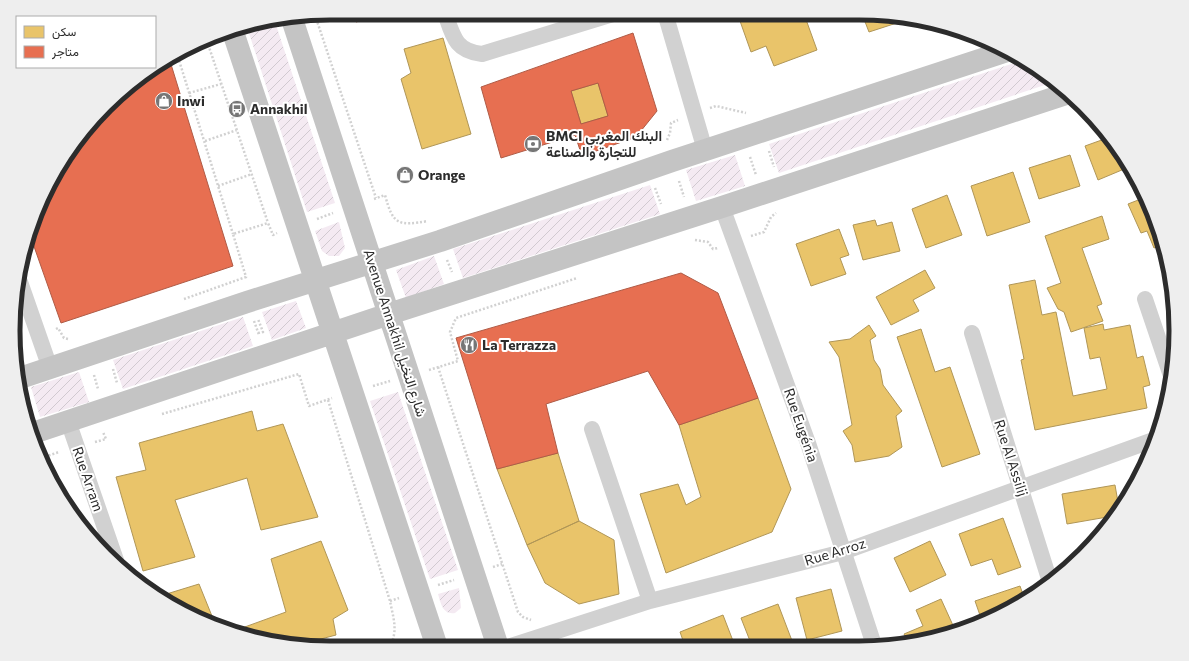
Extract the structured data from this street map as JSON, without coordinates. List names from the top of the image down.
{
  "streets": {
    "main road": ["Avenue Annakhil شارع النخيل"],
    "street": [
      "Rue Eugénia",
      "Rue Al Assilij",
      "Rue Arram",
      "Rue Arroz"
    ]
  },
  "crossings": [
    ["Rue Eugénia", "Rue Arroz"],
    ["Rue Al Assilij", "Rue Arroz"]
  ],
  "places": {
    "shop": ["Inwi", "Orange"],
    "bus stop": ["Annakhil"],
    "bank": ["BMCI البنك المغربي للتجارة والصناعة"],
    "restaurant": ["La Terrazza"]
  },
  "legend": ["سكن", "متاجر"]
}
